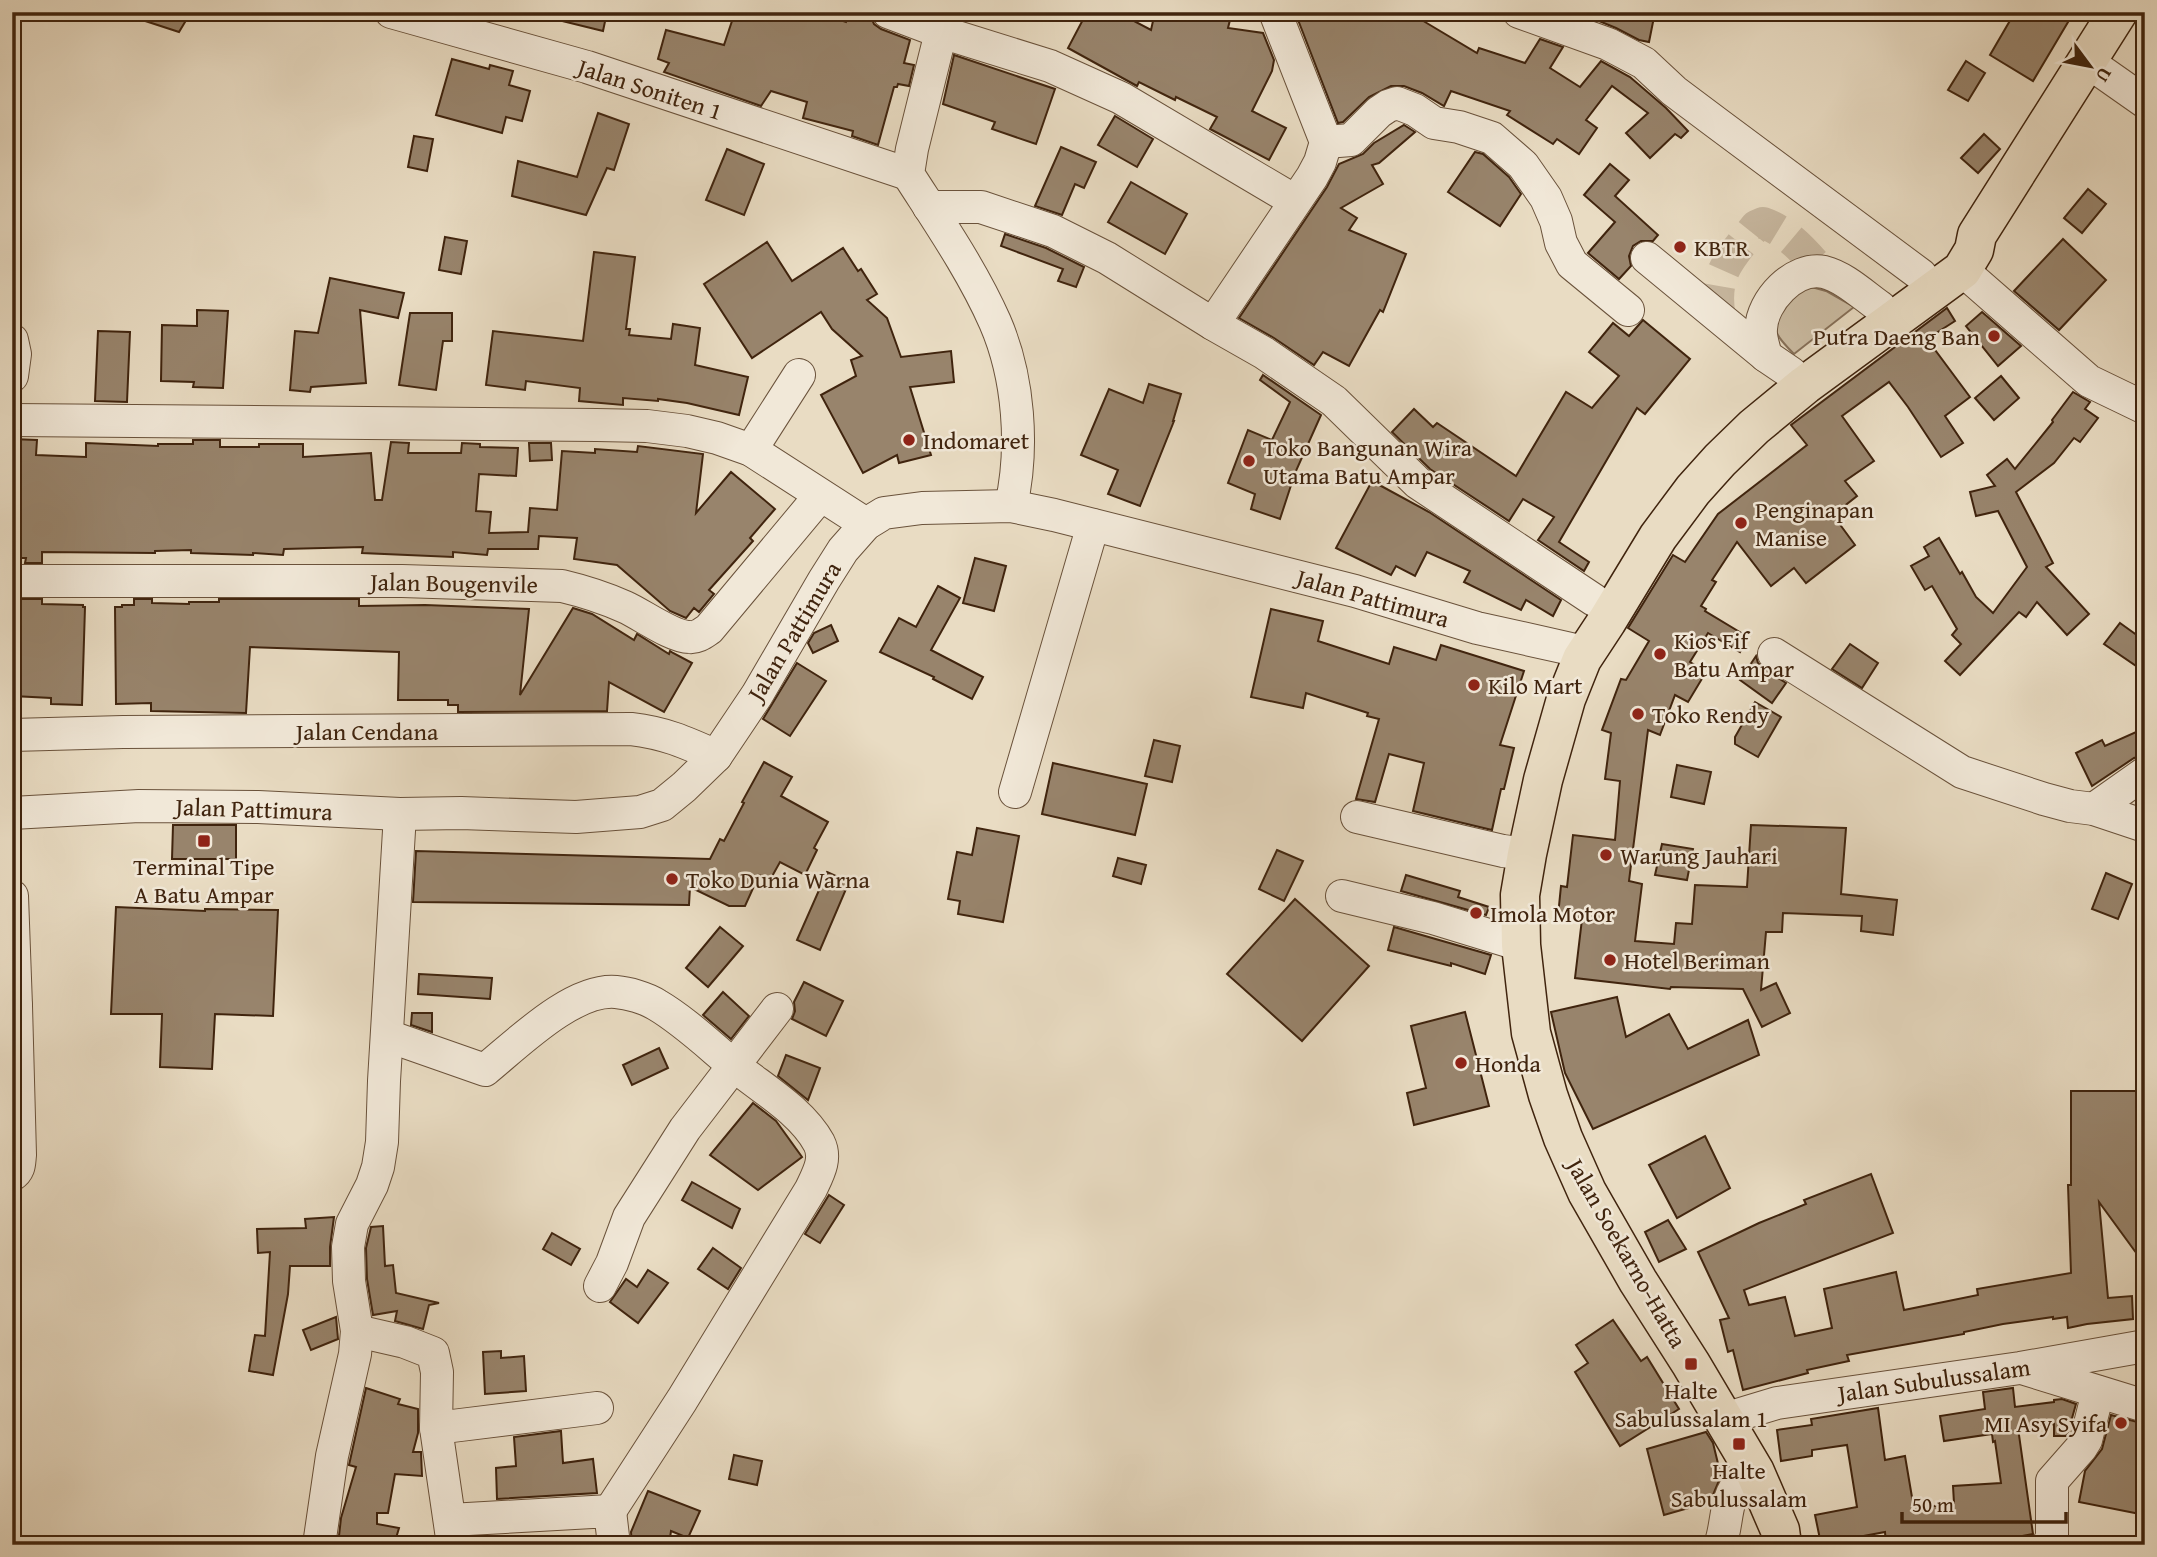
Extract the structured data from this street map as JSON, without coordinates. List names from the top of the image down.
{
  "streets": {
    "highway": ["Jalan Soekarno-Hatta"],
    "street": [
      "Jalan Soniten 1",
      "Jalan Bougenvile",
      "Jalan Pattimura",
      "Jalan Cendana",
      "Jalan Subulussalam"
    ]
  },
  "crossings": [
    ["Jalan Pattimura", "Jalan Cendana"],
    ["Jalan Pattimura", "Jalan Soekarno-Hatta"],
    ["Jalan Soekarno-Hatta", "Jalan Subulussalam"]
  ],
  "places": {
    "other": [
      "KBTR",
      "Putra Daeng Ban",
      "Indomaret",
      "Toko Bangunan Wira Utama Batu Ampar",
      "Penginapan Manise",
      "Kios Fif Batu Ampar",
      "Kilo Mart",
      "Toko Rendy",
      "Warung Jauhari",
      "Toko Dunia Warna",
      "Imola Motor",
      "Hotel Beriman",
      "Honda",
      "MI Asy Syifa"
    ],
    "transit": ["Terminal Tipe A Batu Ampar", "Halte Sabulussalam 1", "Halte Sabulussalam"]
  },
  "scale_bar": "50 m",
  "north": "bottom right"
}
